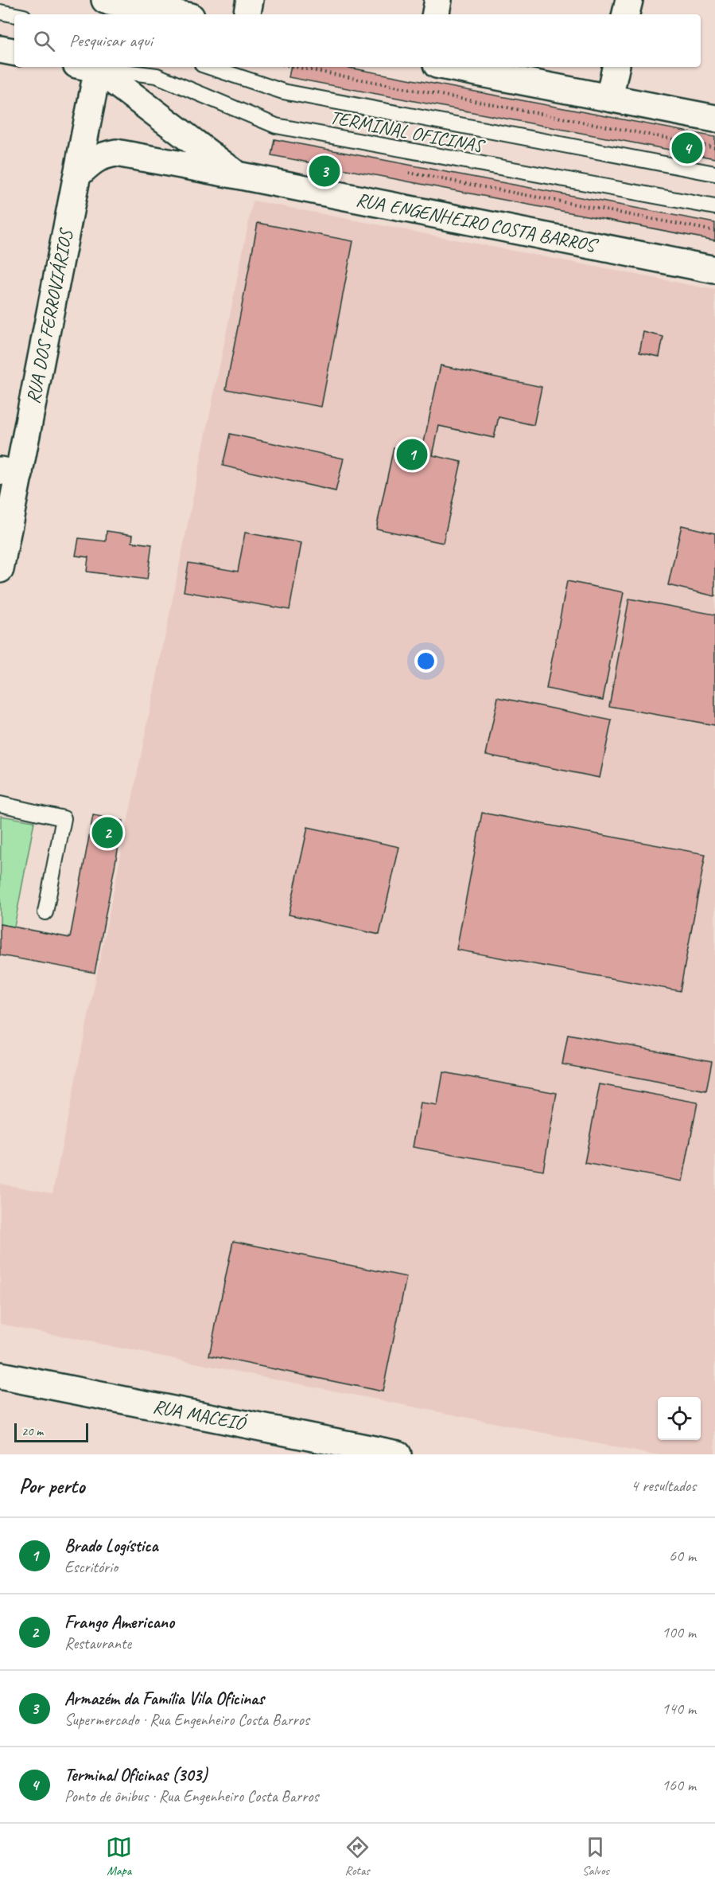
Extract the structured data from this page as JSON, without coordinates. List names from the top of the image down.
{
  "streets": {
    "street": ["RUA ENGENHEIRO COSTA BARROS", "RUA DOS FERROVIÁRIOS", "RUA MACEIÓ"],
    "lane": ["TERMINAL OFICINAS"]
  },
  "crossings": [
    ["RUA ENGENHEIRO COSTA BARROS", "RUA DOS FERROVIÁRIOS"]
  ],
  "scale_bar": "20 m",
  "page": {
    "search": "Pesquisar aqui",
    "pins": [
      "4",
      "3",
      "1",
      "2"
    ],
    "scale": "20 m",
    "heading": ["Por perto", "4 resultados"],
    "list": [
      {
        "mark": "1",
        "name": "Brado Logística",
        "note": "Escritório",
        "value": "60 m"
      },
      {
        "mark": "2",
        "name": "Frango Americano",
        "note": "Restaurante",
        "value": "100 m"
      },
      {
        "mark": "3",
        "name": "Armazém da Família Vila Oficinas",
        "note": "Supermercado · Rua Engenheiro Costa Barros",
        "value": "140 m"
      },
      {
        "mark": "4",
        "name": "Terminal Oficinas (303)",
        "note": "Ponto de ônibus · Rua Engenheiro Costa Barros",
        "value": "160 m"
      }
    ],
    "nav": ["Mapa", "Rotas", "Salvos"]
  }
}
